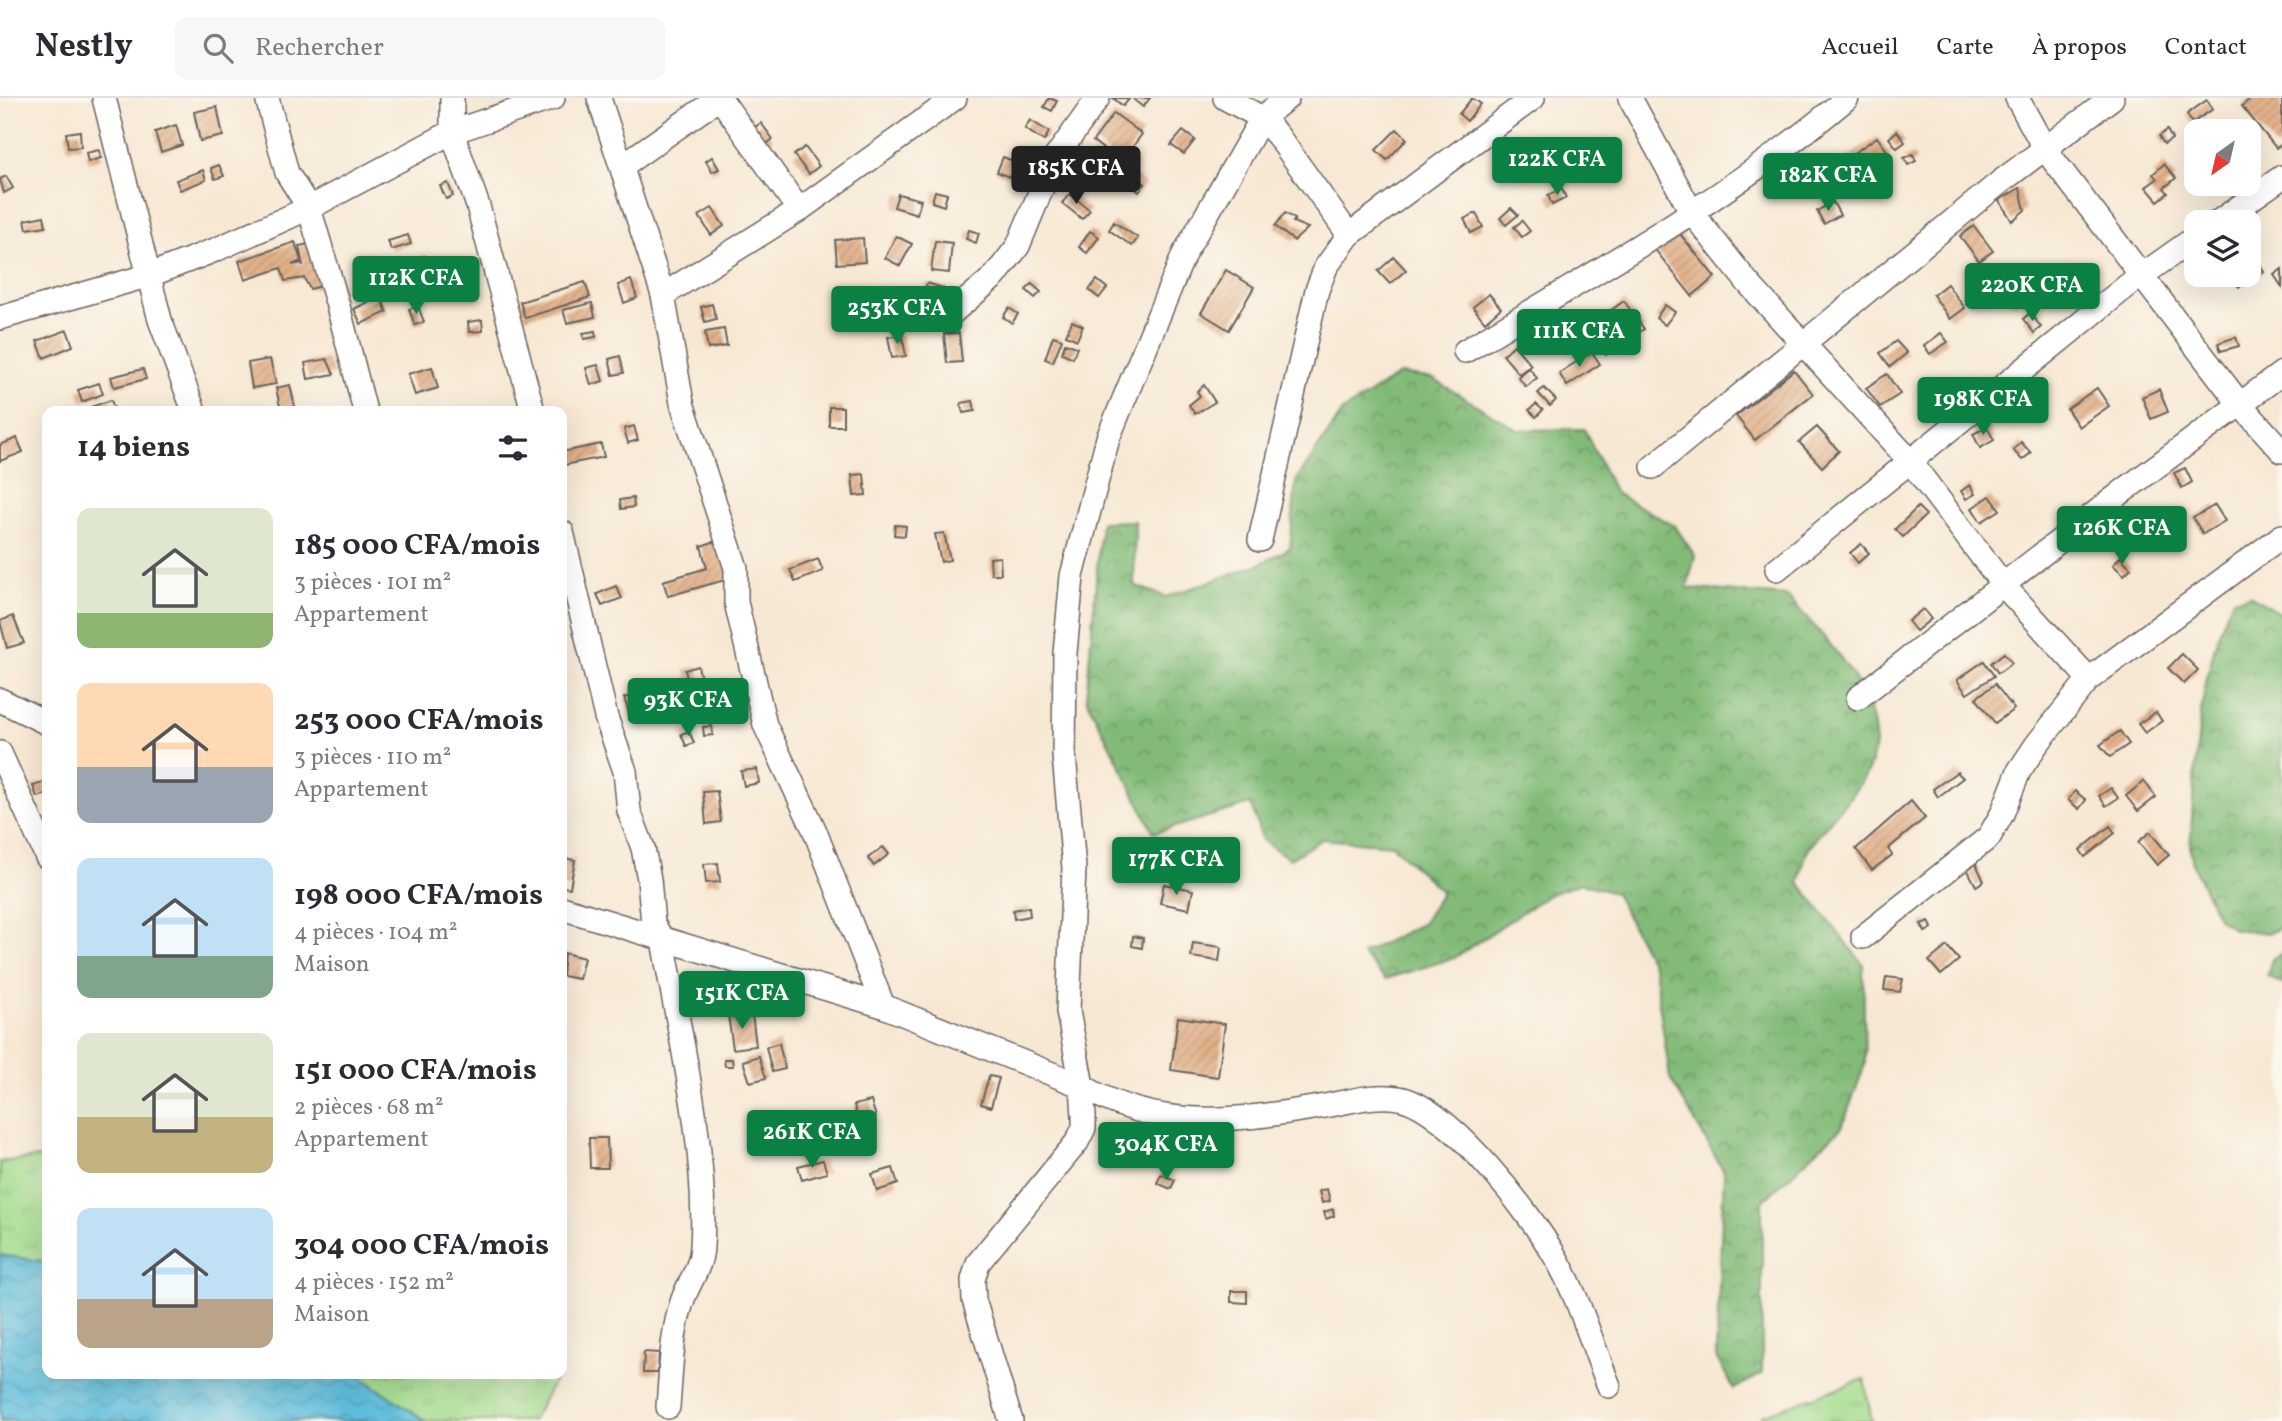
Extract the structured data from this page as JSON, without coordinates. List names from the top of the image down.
{
  "north": "bottom left",
  "page": {
    "header": "Nestly",
    "search": "Rechercher",
    "nav": [
      "Accueil",
      "Carte",
      "À propos",
      "Contact"
    ],
    "price": [
      "122K CFA",
      "185K CFA",
      "182K CFA",
      "112K CFA",
      "220K CFA",
      "253K CFA",
      "111K CFA",
      "198K CFA",
      "126K CFA",
      "93K CFA",
      "177K CFA",
      "151K CFA",
      "261K CFA",
      "304K CFA"
    ],
    "heading": "14 biens",
    "list": [
      {
        "name": "185 000 CFA/mois",
        "note": "3 pièces · 101 m² · Appartement"
      },
      {
        "name": "253 000 CFA/mois",
        "note": "3 pièces · 110 m² · Appartement"
      },
      {
        "name": "198 000 CFA/mois",
        "note": "4 pièces · 104 m² · Maison"
      },
      {
        "name": "151 000 CFA/mois",
        "note": "2 pièces · 68 m² · Appartement"
      },
      {
        "name": "304 000 CFA/mois",
        "note": "4 pièces · 152 m² · Maison"
      }
    ]
  }
}
